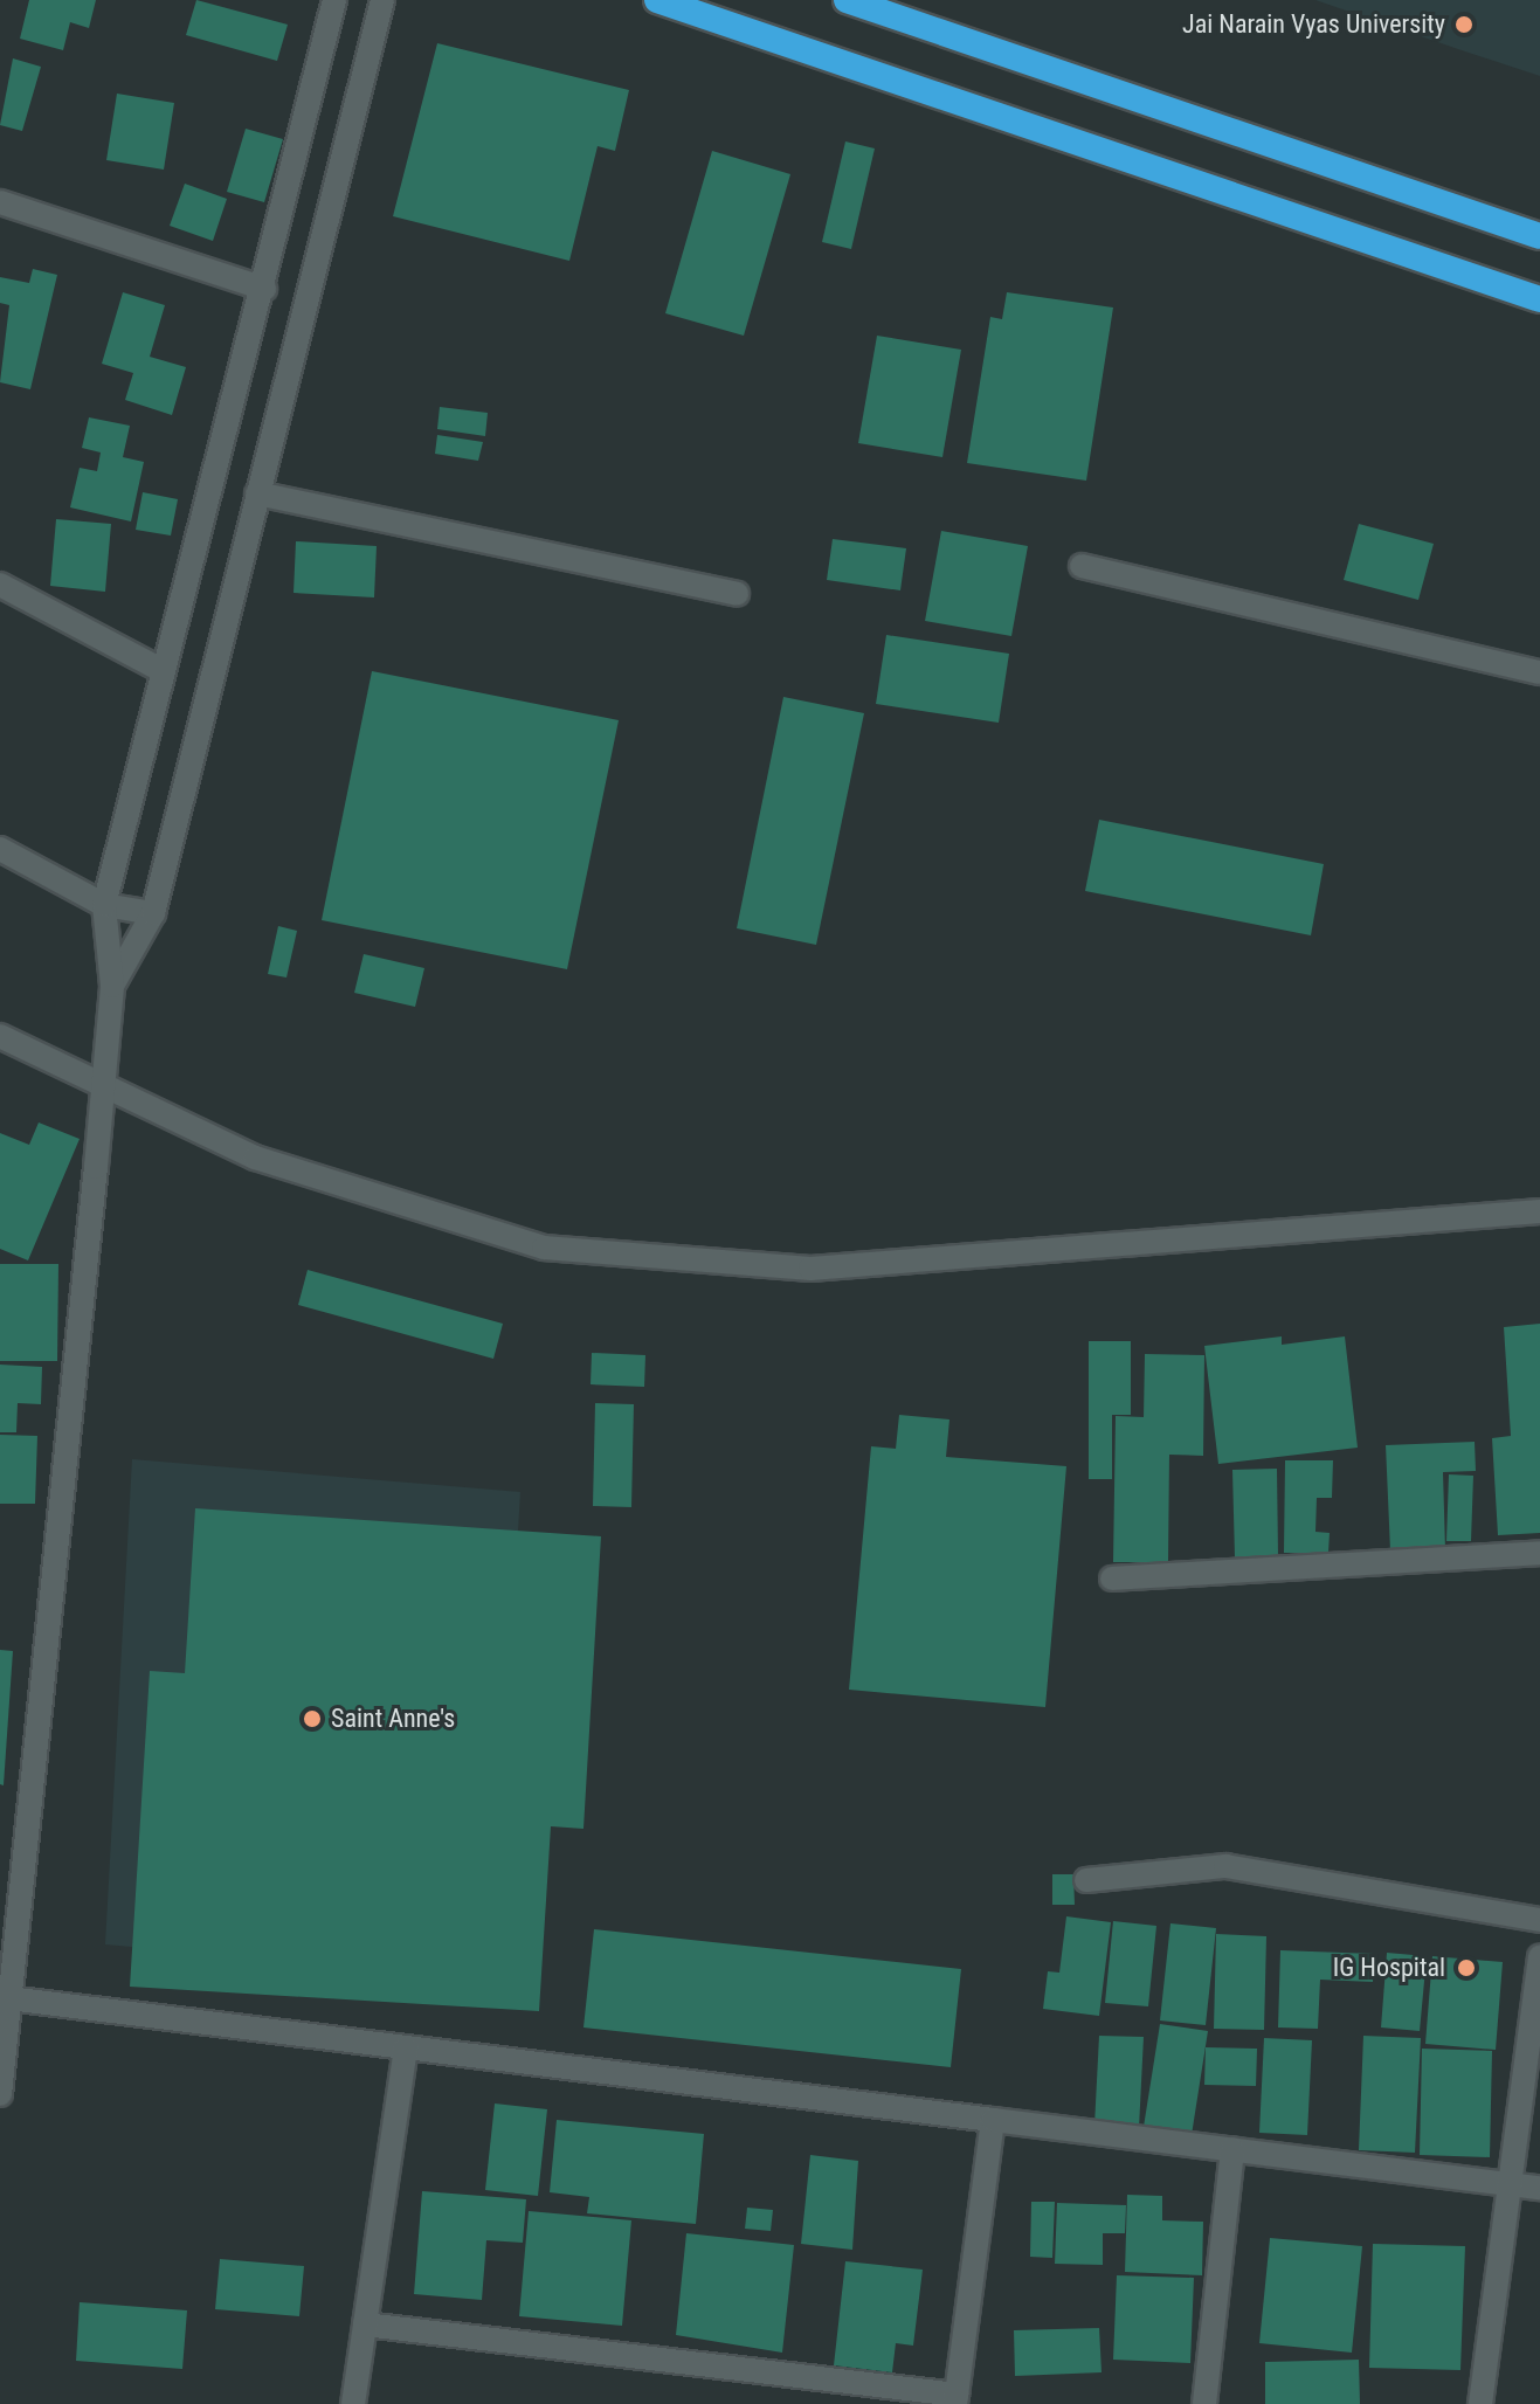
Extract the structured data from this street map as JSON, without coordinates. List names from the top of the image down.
{
  "places": ["Jai Narain Vyas University", "Saint Anne's", "IG Hospital"]
}
